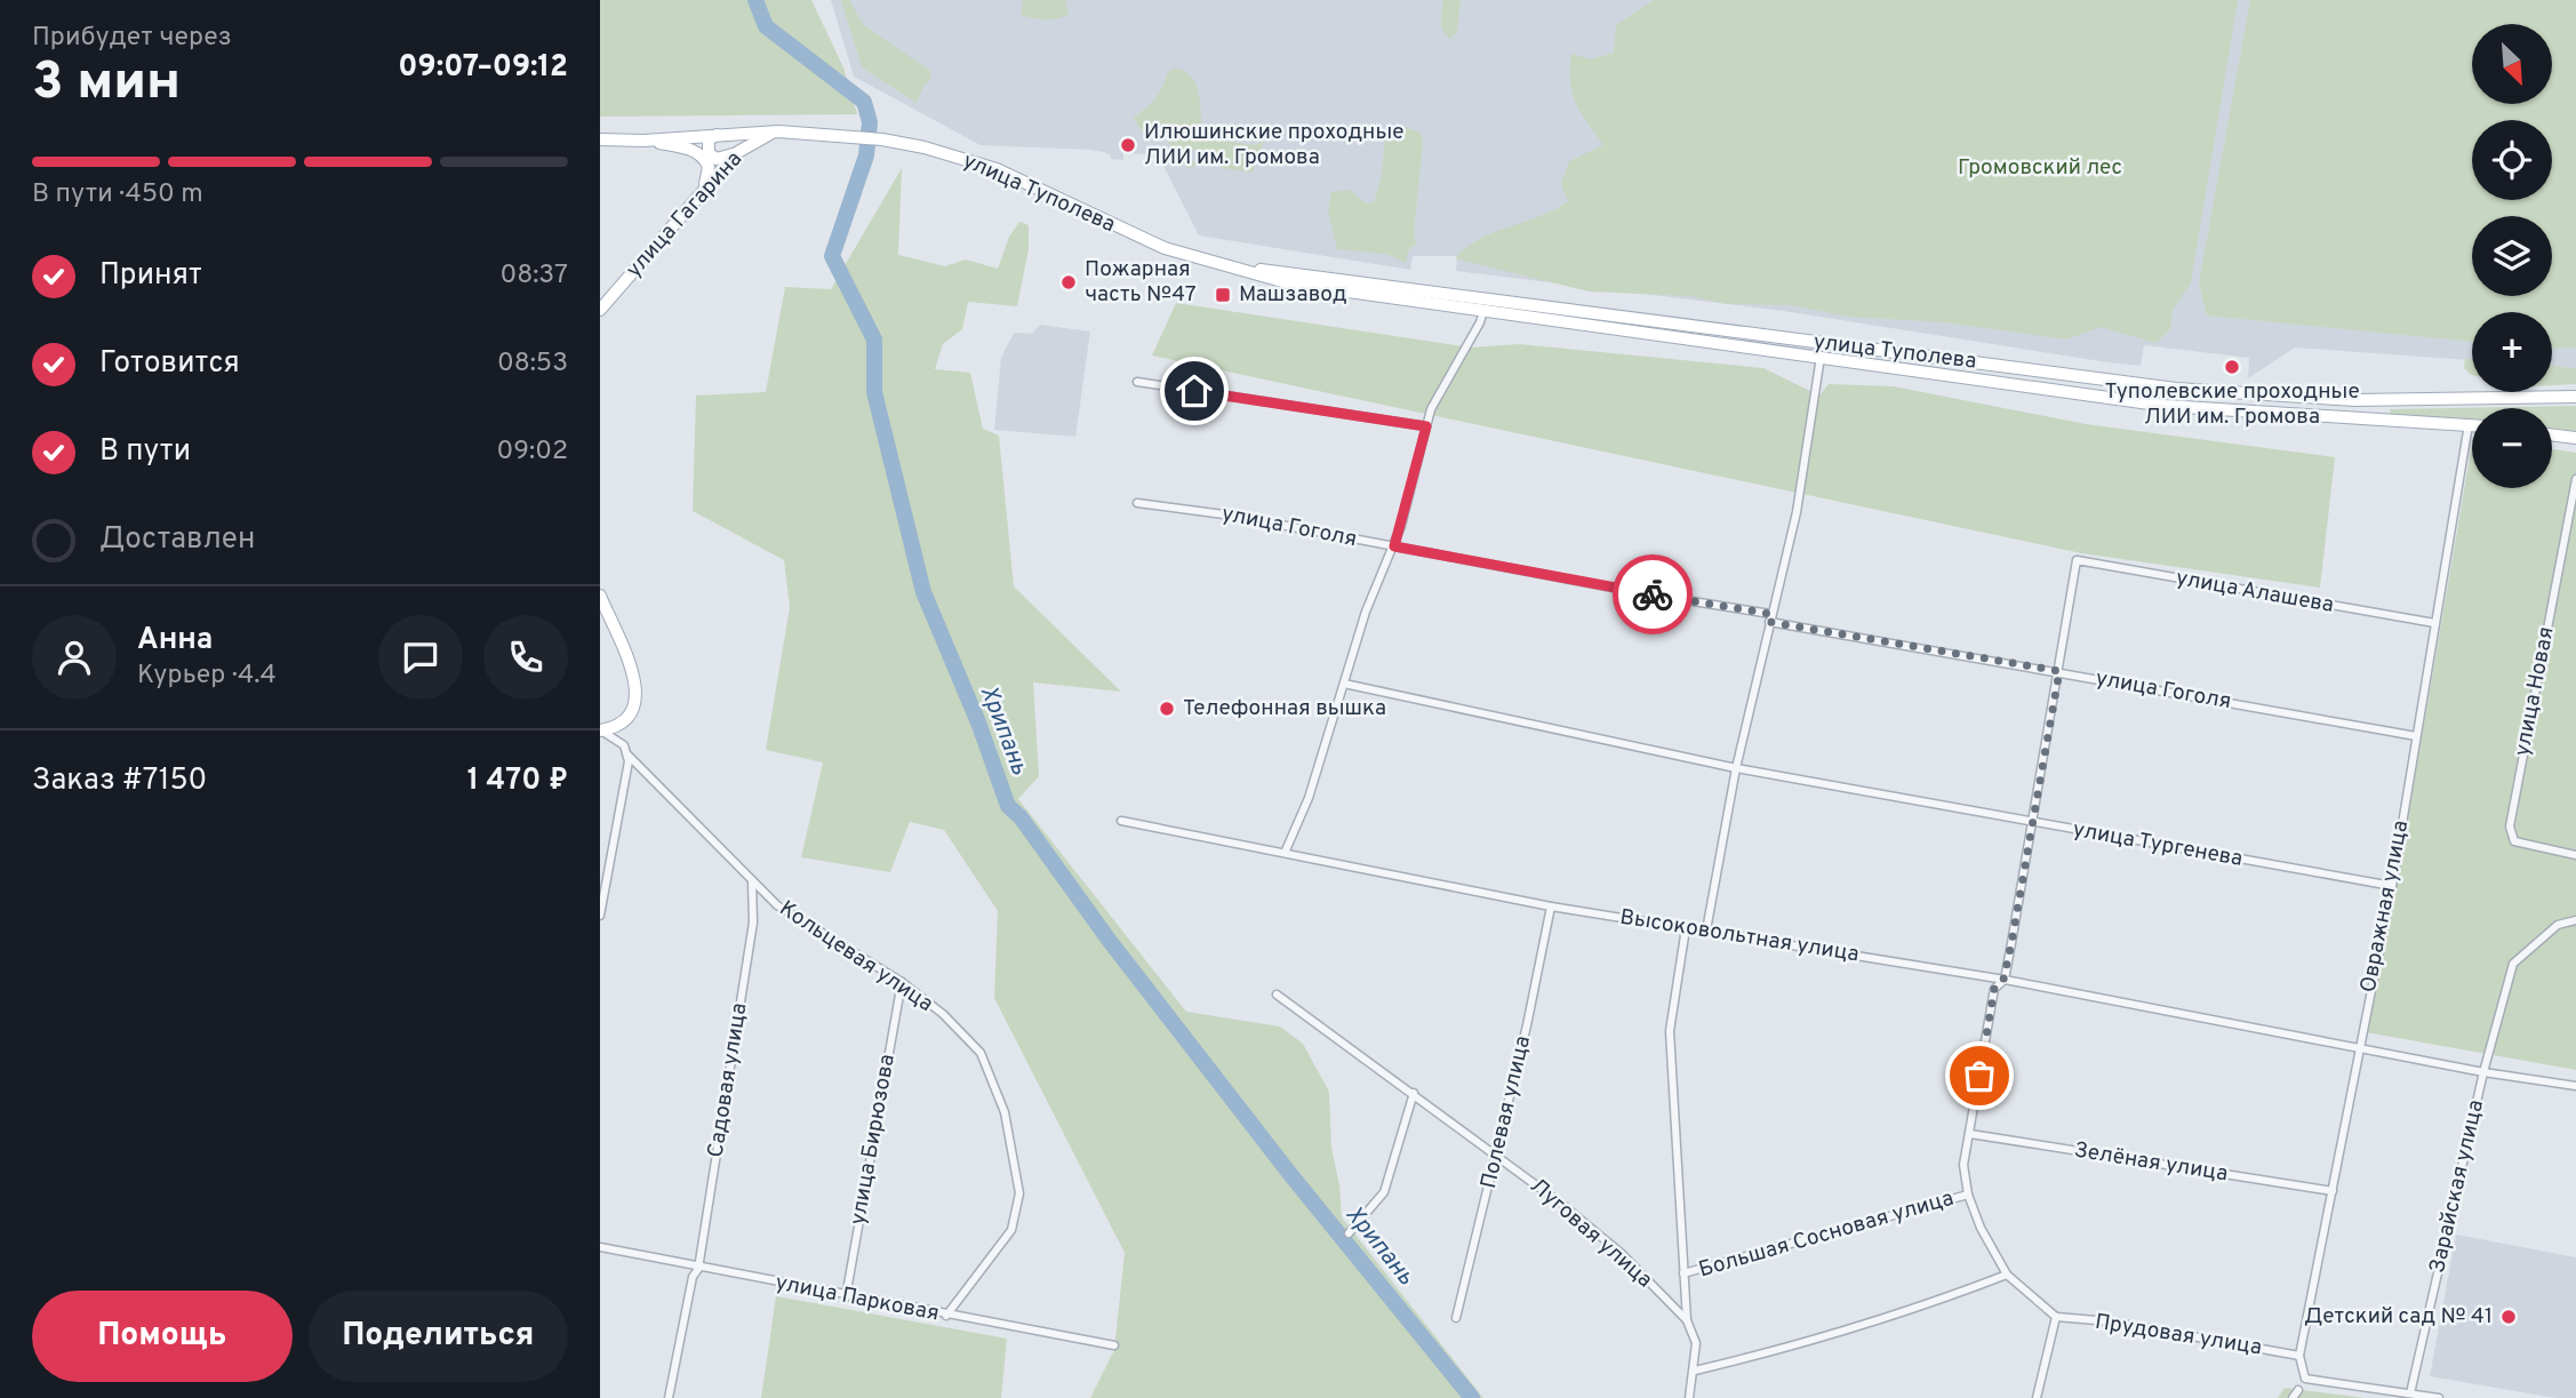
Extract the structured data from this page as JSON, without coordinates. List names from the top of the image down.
{
  "streets": {
    "main road": ["улица Туполева", "улица Гагарина"],
    "street": [
      "улица Гоголя",
      "улица Алашева",
      "улица Новая",
      "улица Тургенева",
      "Овражная улица",
      "Высоковольтная улица",
      "Кольцевая улица",
      "Садовая улица",
      "Полевая улица",
      "улица Бирюзова",
      "Зелёная улица",
      "Зарайская улица",
      "Луговая улица",
      "Большая Сосновая улица",
      "улица Парковая",
      "Прудовая улица"
    ]
  },
  "crossings": [
    ["улица Туполева", "улица Гагарина"],
    ["улица Туполева", "Овражная улица"],
    ["улица Гоголя", "улица Алашева"],
    ["улица Гоголя", "Овражная улица"],
    ["улица Алашева", "Овражная улица"],
    ["улица Тургенева", "Овражная улица"],
    ["Овражная улица", "Высоковольтная улица"],
    ["Овражная улица", "Зелёная улица"],
    ["Овражная улица", "Прудовая улица"],
    ["Высоковольтная улица", "Полевая улица"],
    ["Высоковольтная улица", "Зарайская улица"],
    ["Кольцевая улица", "Садовая улица"],
    ["Кольцевая улица", "улица Бирюзова"],
    ["Кольцевая улица", "улица Парковая"],
    ["Садовая улица", "улица Парковая"],
    ["Полевая улица", "Луговая улица"],
    ["улица Бирюзова", "улица Парковая"]
  ],
  "water": ["Хрипань"],
  "parks": ["Громовский лес"],
  "places": {
    "other": [
      "Илюшинские проходные ЛИИ им. Громова",
      "Пожарная часть №47",
      "Туполевские проходные ЛИИ им. Громова",
      "Телефонная вышка",
      "Детский сад № 41"
    ],
    "transit": ["Машзавод"]
  },
  "north": "bottom right",
  "page": {
    "heading": ["3 мин", "Прибудет через", "09:07–09:12"],
    "panel": [
      "Анна",
      "Курьер · 4.4",
      "Заказ #7150",
      "1 470 ₽"
    ],
    "map_buttons": ["+", "−"],
    "bar": "В пути · 450 m",
    "list": [
      ["Принят", "08:37"],
      ["Готовится", "08:53"],
      ["В пути", "09:02"],
      "Доставлен"
    ],
    "buttons": ["Помощь", "Поделиться"]
  }
}
